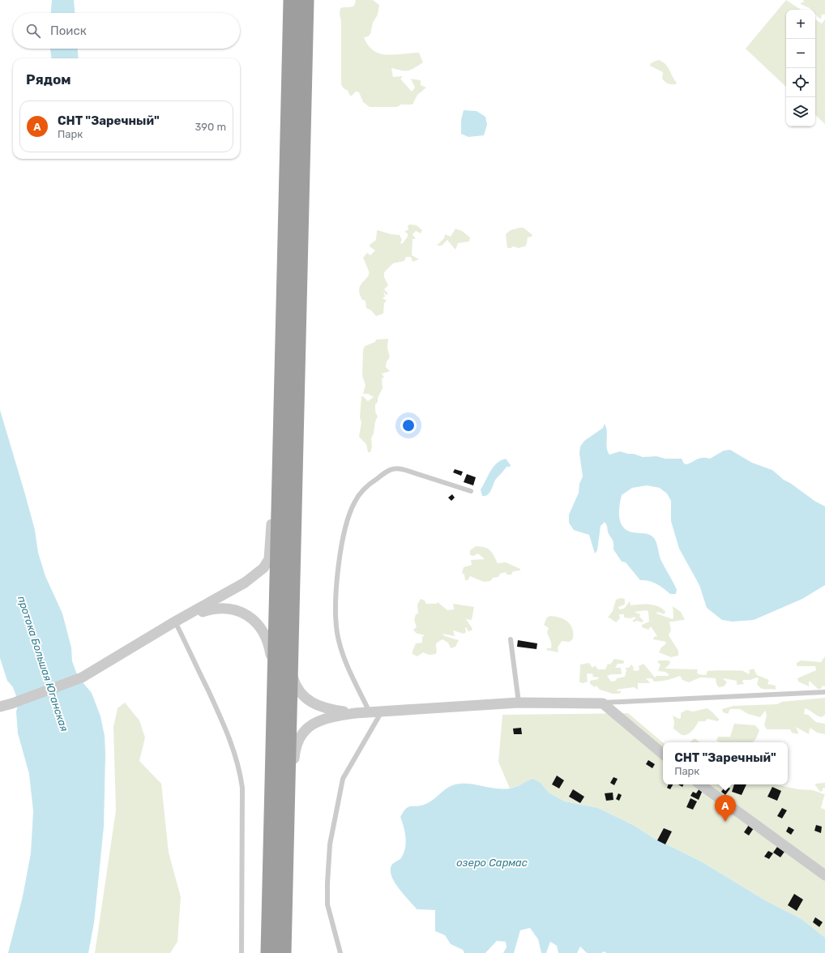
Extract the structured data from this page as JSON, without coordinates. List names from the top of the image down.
{
  "water": ["протока Большая Юганская", "озеро Сармас"],
  "page": {
    "map_buttons": ["+", "−"],
    "search": "Поиск",
    "heading": "Рядом",
    "list": [
      {
        "mark": "A",
        "name": "СНТ \"Заречный\"",
        "note": "Парк",
        "value": "390 m"
      }
    ],
    "popup": ["СНТ \"Заречный\"", "Парк"],
    "pins": "A"
  }
}
